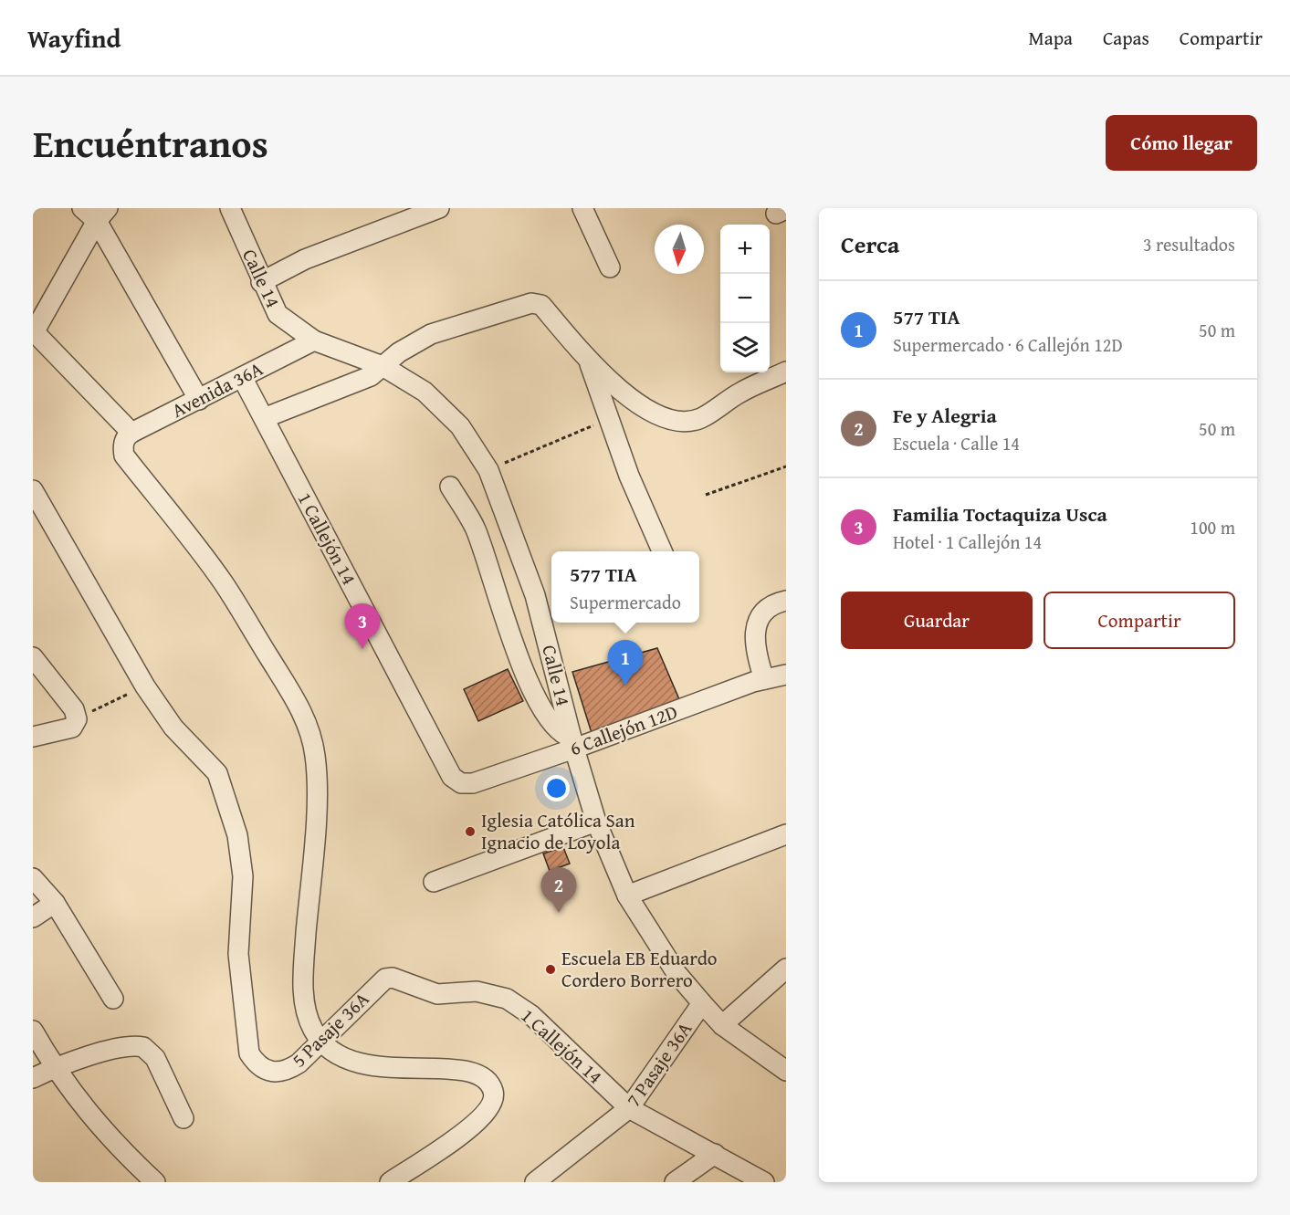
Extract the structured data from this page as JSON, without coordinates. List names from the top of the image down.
{
  "streets": {
    "street": [
      "Calle 14",
      "Avenida 36A",
      "1 Callejón 14",
      "6 Callejón 12D",
      "5 Pasaje 36A",
      "7 Pasaje 36A"
    ]
  },
  "crossings": [
    ["Calle 14", "Avenida 36A"],
    ["Calle 14", "6 Callejón 12D"],
    ["Calle 14", "7 Pasaje 36A"],
    ["Avenida 36A", "1 Callejón 14"],
    ["1 Callejón 14", "6 Callejón 12D"],
    ["1 Callejón 14", "5 Pasaje 36A"],
    ["1 Callejón 14", "7 Pasaje 36A"]
  ],
  "places": ["Iglesia Católica San Ignacio de Loyola", "Escuela EB Eduardo Cordero Borrero"],
  "north": "bottom",
  "page": {
    "header": "Wayfind",
    "nav": ["Mapa", "Capas", "Compartir"],
    "title": "Encuéntranos",
    "buttons": [
      "Cómo llegar",
      ["Guardar", "Compartir"]
    ],
    "heading": ["Cerca", "3 resultados"],
    "map_buttons": ["+", "−"],
    "list": [
      {
        "mark": "1",
        "name": "577 TIA",
        "note": "Supermercado · 6 Callejón 12D",
        "value": "50 m"
      },
      {
        "mark": "2",
        "name": "Fe y Alegria",
        "note": "Escuela · Calle 14",
        "value": "50 m"
      },
      {
        "mark": "3",
        "name": "Familia Toctaquiza Usca",
        "note": "Hotel · 1 Callejón 14",
        "value": "100 m"
      }
    ],
    "popup": ["577 TIA", "Supermercado"],
    "pins": ["3", "1", "2"]
  }
}
